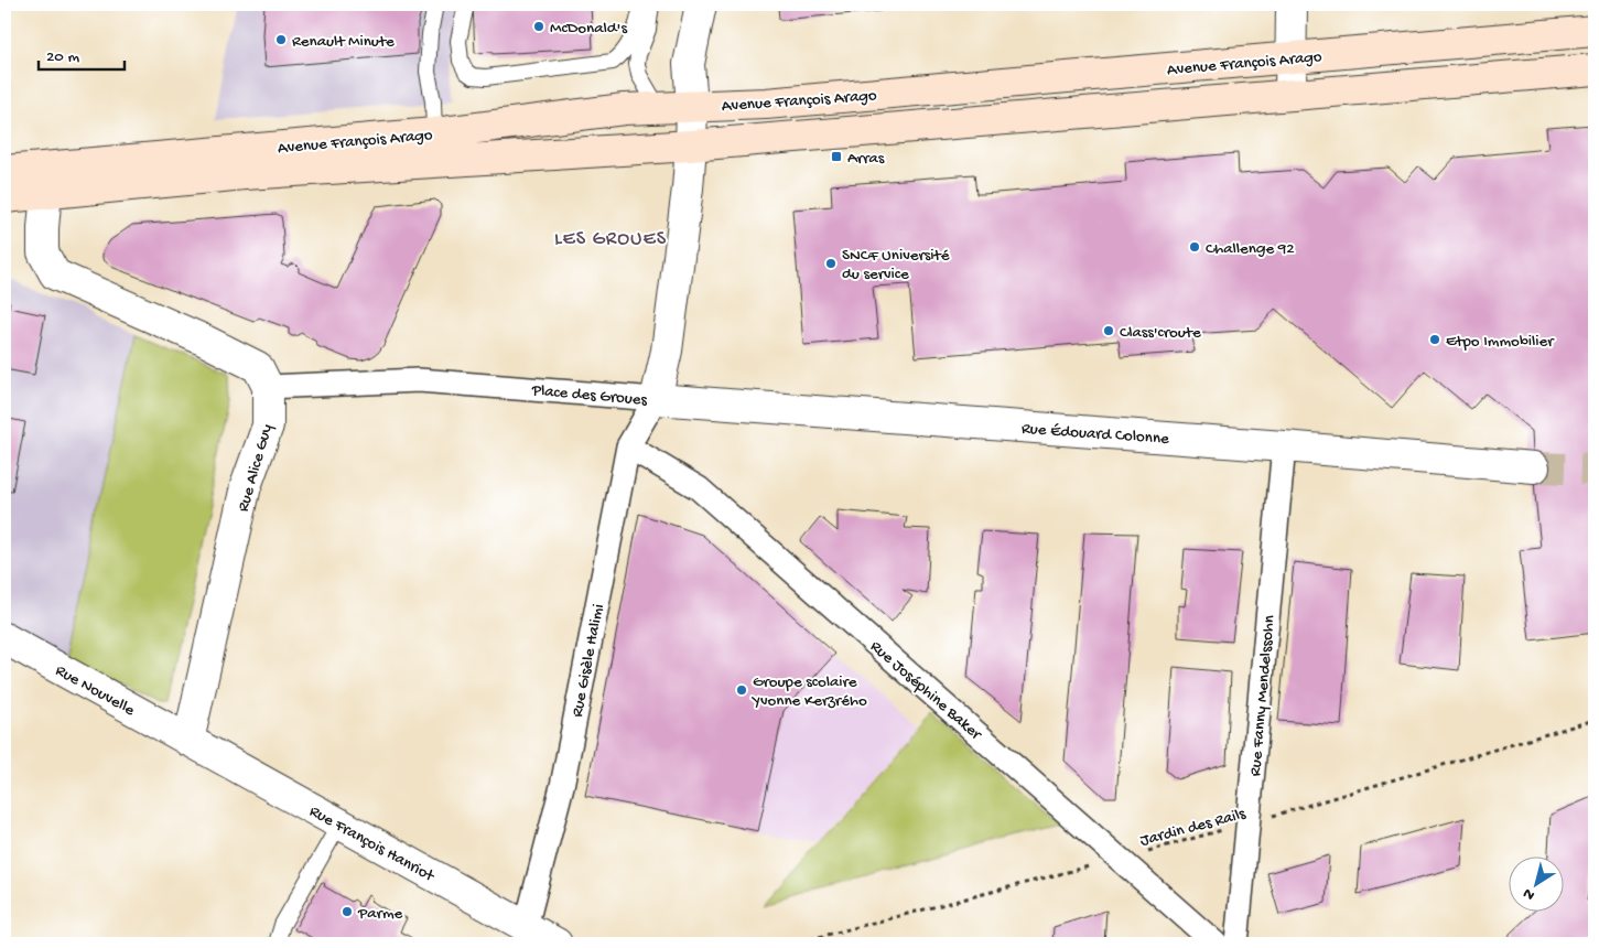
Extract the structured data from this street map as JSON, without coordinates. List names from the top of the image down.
{
  "streets": {
    "main road": ["Avenue François Arago"],
    "street": [
      "Place des Groues",
      "Rue Édouard Colonne",
      "Rue Alice Guy",
      "Rue Gisèle Halimi",
      "Rue Nouvelle",
      "Rue Joséphine Baker",
      "Rue Fanny Mendelssohn",
      "Rue François Hanriot"
    ],
    "path": ["Jardin des Rails"]
  },
  "crossings": [
    ["Avenue François Arago", "Place des Groues"],
    ["Place des Groues", "Rue Édouard Colonne"],
    ["Place des Groues", "Rue Alice Guy"],
    ["Place des Groues", "Rue Gisèle Halimi"],
    ["Rue Édouard Colonne", "Rue Gisèle Halimi"],
    ["Rue Édouard Colonne", "Rue Fanny Mendelssohn"],
    ["Rue Alice Guy", "Rue Nouvelle"],
    ["Rue Alice Guy", "Rue François Hanriot"],
    ["Rue Gisèle Halimi", "Rue Joséphine Baker"],
    ["Rue Gisèle Halimi", "Rue François Hanriot"],
    ["Rue Nouvelle", "Rue François Hanriot"],
    ["Rue Joséphine Baker", "Jardin des Rails"],
    ["Rue Fanny Mendelssohn", "Jardin des Rails"]
  ],
  "districts": ["LES GROUES"],
  "places": {
    "other": [
      "McDonald's",
      "Renault Minute",
      "Challenge 92",
      "SNCF Université du service",
      "Class'croute",
      "Etpo Immobilier",
      "Groupe scolaire Yvonne Kerzrého",
      "Parme"
    ],
    "transit": ["Arras"]
  },
  "scale_bar": "20 m",
  "north": "bottom left"
}
